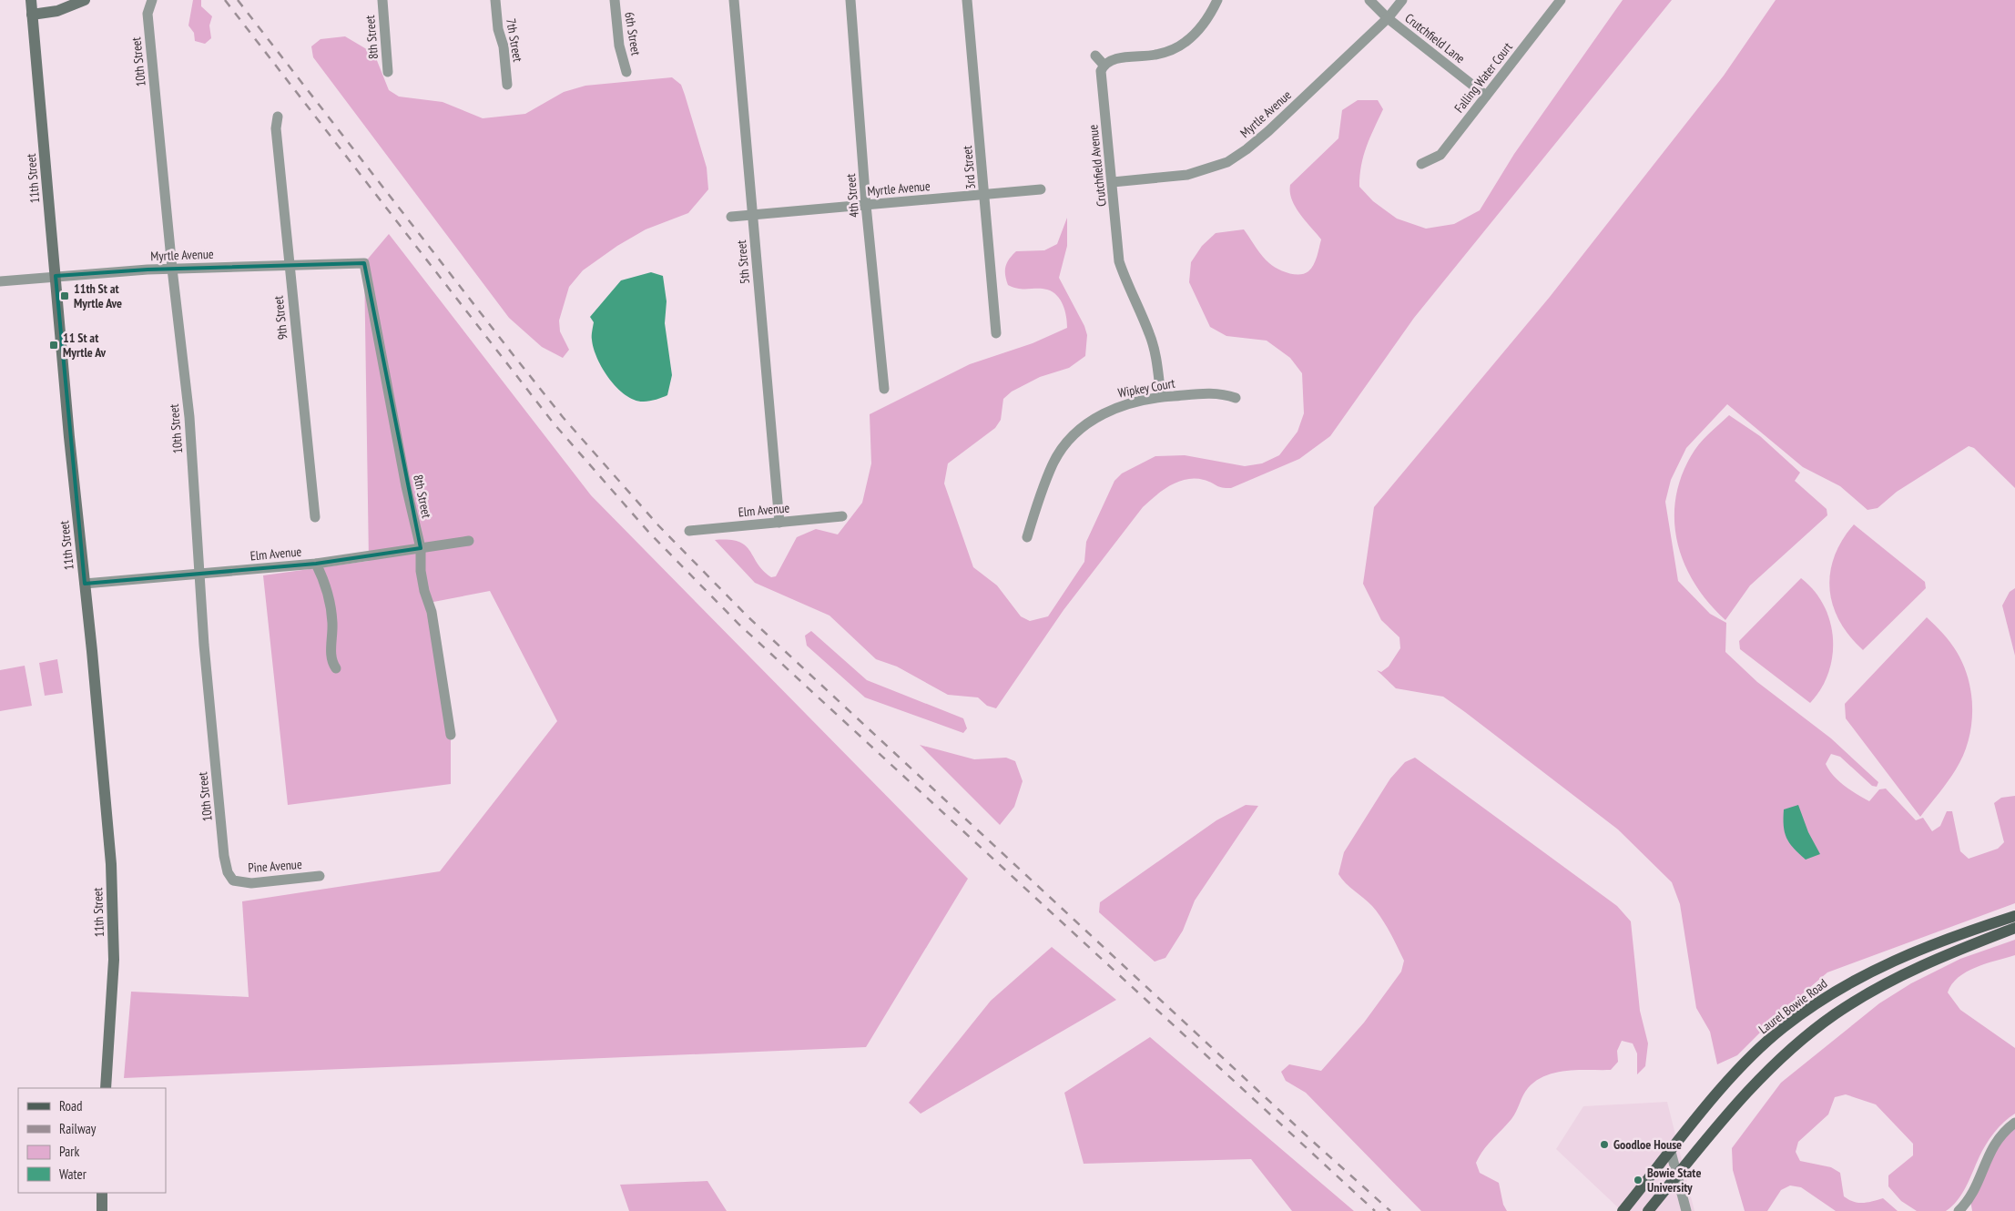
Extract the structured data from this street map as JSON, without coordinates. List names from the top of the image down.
{
  "streets": {
    "main road": ["11th Street", "Laurel Bowie Road"],
    "street": [
      "6th Street",
      "8th Street",
      "Crutchfield Lane",
      "7th Street",
      "10th Street",
      "Falling Water Court",
      "Myrtle Avenue",
      "Crutchfield Avenue",
      "3rd Street",
      "4th Street",
      "5th Street",
      "9th Street",
      "Wipkey Court",
      "Elm Avenue",
      "Pine Avenue"
    ]
  },
  "crossings": [
    ["8th Street", "Myrtle Avenue"],
    ["8th Street", "Elm Avenue"],
    ["Crutchfield Lane", "Falling Water Court"],
    ["Crutchfield Lane", "Myrtle Avenue"],
    ["10th Street", "Myrtle Avenue"],
    ["10th Street", "Elm Avenue"],
    ["10th Street", "Pine Avenue"],
    ["Myrtle Avenue", "Crutchfield Avenue"],
    ["Myrtle Avenue", "3rd Street"],
    ["Myrtle Avenue", "11th Street"],
    ["Myrtle Avenue", "4th Street"],
    ["Myrtle Avenue", "5th Street"],
    ["Myrtle Avenue", "9th Street"],
    ["Crutchfield Avenue", "Wipkey Court"],
    ["11th Street", "Elm Avenue"],
    ["5th Street", "Elm Avenue"]
  ],
  "places": {
    "transit": ["11th St at Myrtle Ave", "11 St at Myrtle Av"],
    "other": ["Goodloe House", "Bowie State University"]
  },
  "legend": [
    "Road",
    "Railway",
    "Park",
    "Water"
  ]
}
